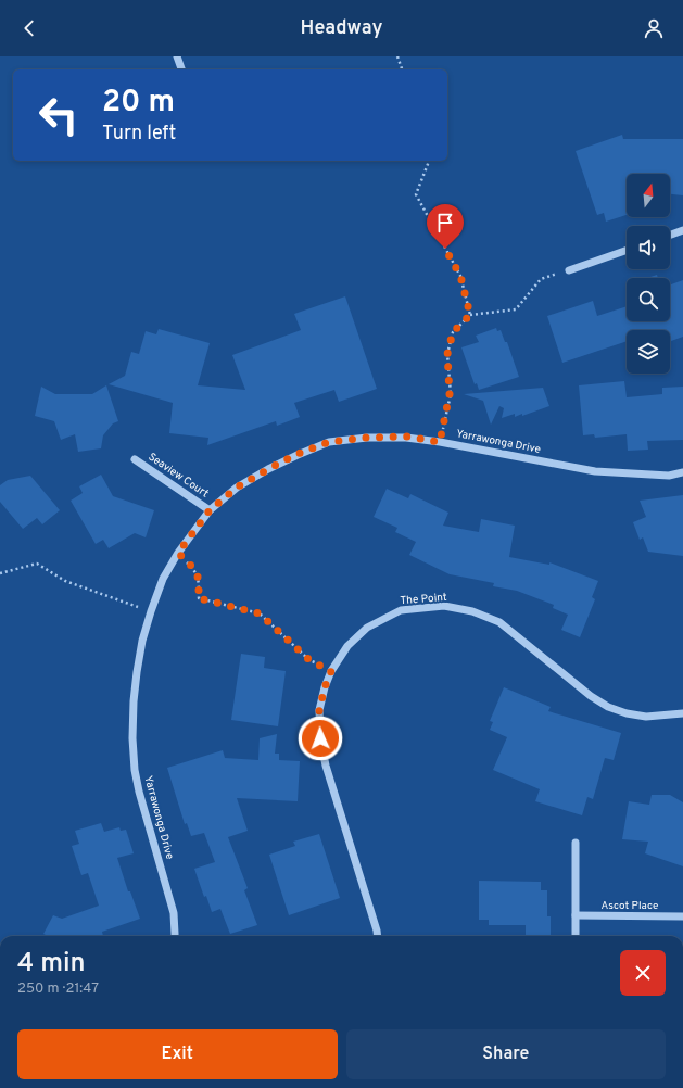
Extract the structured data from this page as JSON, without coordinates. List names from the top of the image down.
{
  "streets": {
    "street": [
      "Yarrawonga Drive",
      "Seaview Court",
      "The Point",
      "Ascot Place"
    ]
  },
  "crossings": [
    ["Yarrawonga Drive", "Seaview Court"]
  ],
  "north": "top",
  "page": {
    "header": "Headway",
    "turn": ["20 m", "Turn left"],
    "heading": ["4 min", "250 m · 21:47"],
    "buttons": ["Exit", "Share"]
  }
}
